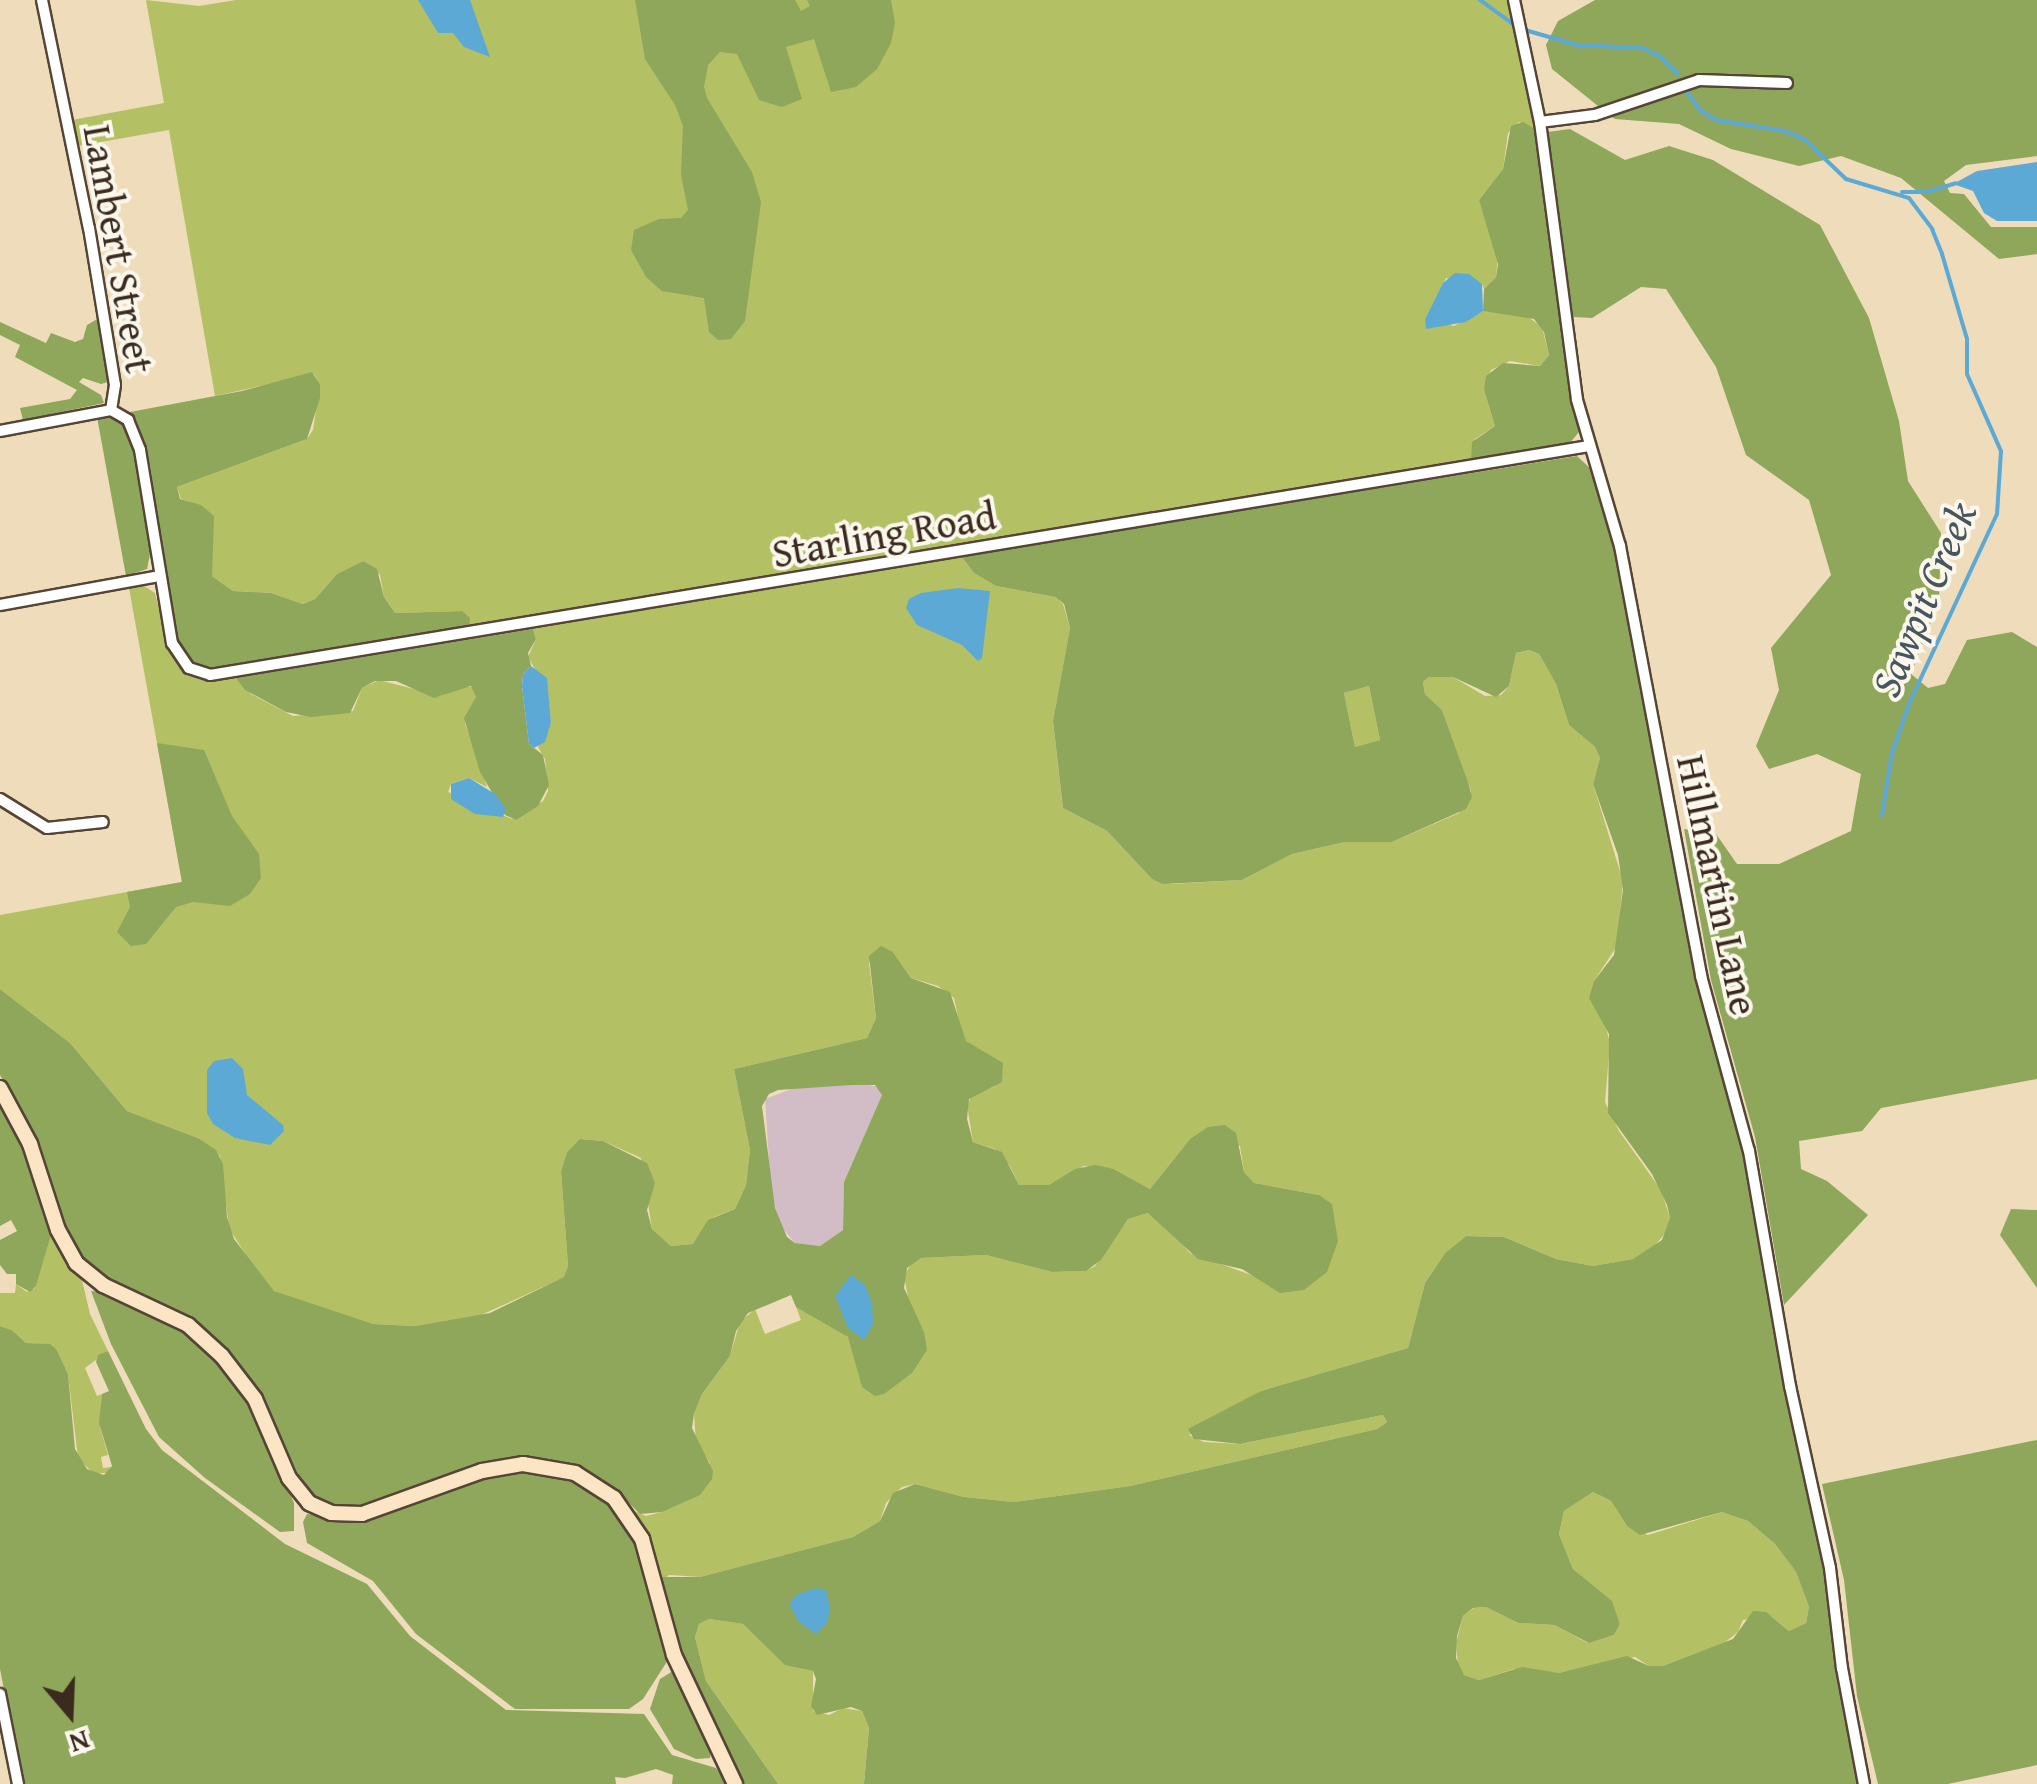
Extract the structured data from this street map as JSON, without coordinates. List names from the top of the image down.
{
  "streets": {
    "street": ["Lambert Street", "Starling Road", "Hillmartin Lane"]
  },
  "crossings": [
    ["Lambert Street", "Starling Road"],
    ["Starling Road", "Hillmartin Lane"]
  ],
  "water": ["Sawpit Creek"],
  "north": "bottom"
}
